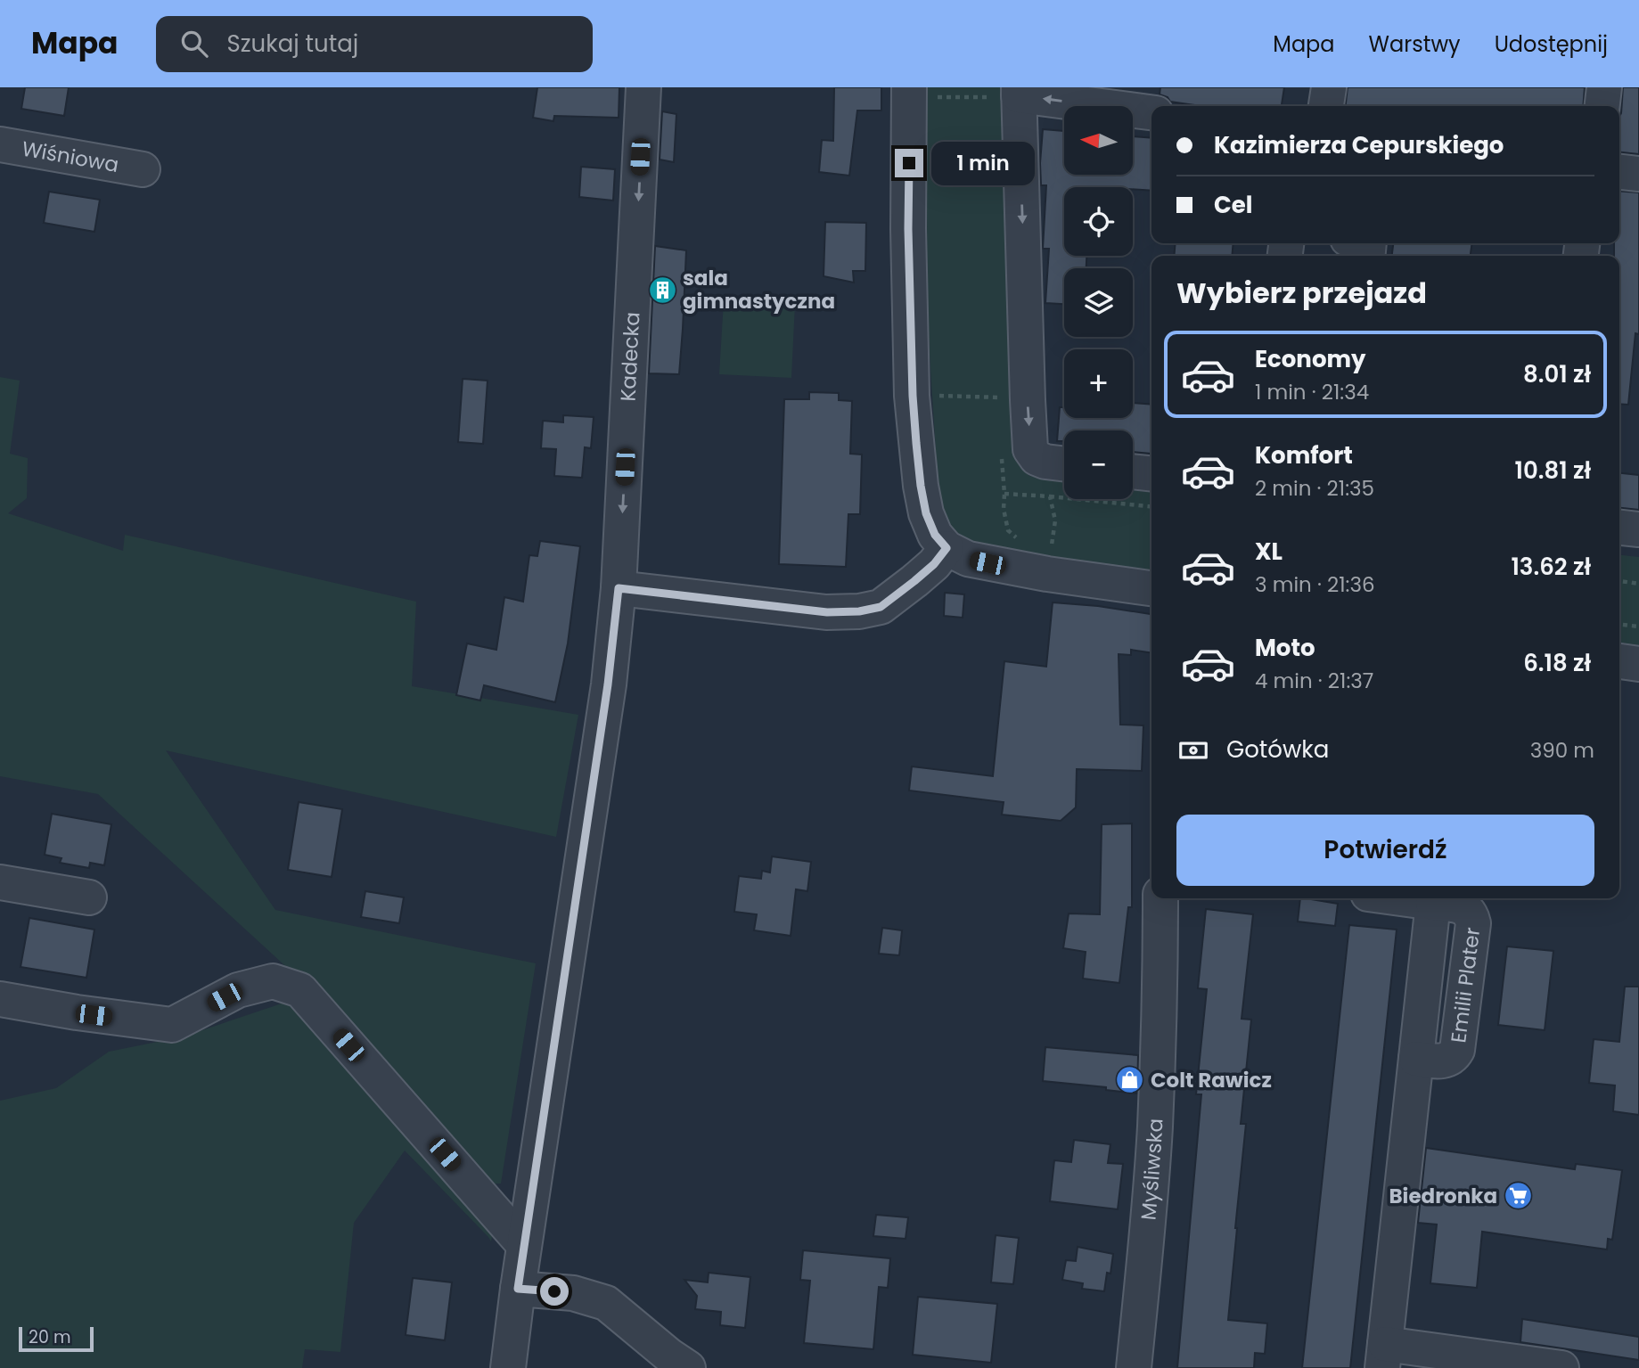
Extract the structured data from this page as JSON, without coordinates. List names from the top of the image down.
{
  "streets": {
    "street": [
      "Wiśniowa",
      "Kadecka",
      "Emilii Plater",
      "Myśliwska"
    ]
  },
  "places": {
    "building": ["sala gimnastyczna"],
    "shop": ["Colt Rawicz"],
    "supermarket": ["Biedronka"]
  },
  "scale_bar": "20 m",
  "north": "left",
  "page": {
    "header": "Mapa",
    "search": "Szukaj tutaj",
    "nav": ["Mapa", "Warstwy", "Udostępnij"],
    "map_buttons": ["+", "−"],
    "banner": ["Kazimierza Cepurskiego", "Cel"],
    "bubble": "1 min",
    "heading": "Wybierz przejazd",
    "list": [
      {
        "name": "Economy",
        "note": "1 min · 21:34",
        "value": "8.01 zł"
      },
      {
        "name": "Komfort",
        "note": "2 min · 21:35",
        "value": "10.81 zł"
      },
      {
        "name": "XL",
        "note": "3 min · 21:36",
        "value": "13.62 zł"
      },
      {
        "name": "Moto",
        "note": "4 min · 21:37",
        "value": "6.18 zł"
      }
    ],
    "pay": ["Gotówka", "390 m"],
    "buttons": "Potwierdź",
    "scale": "20 m"
  }
}
